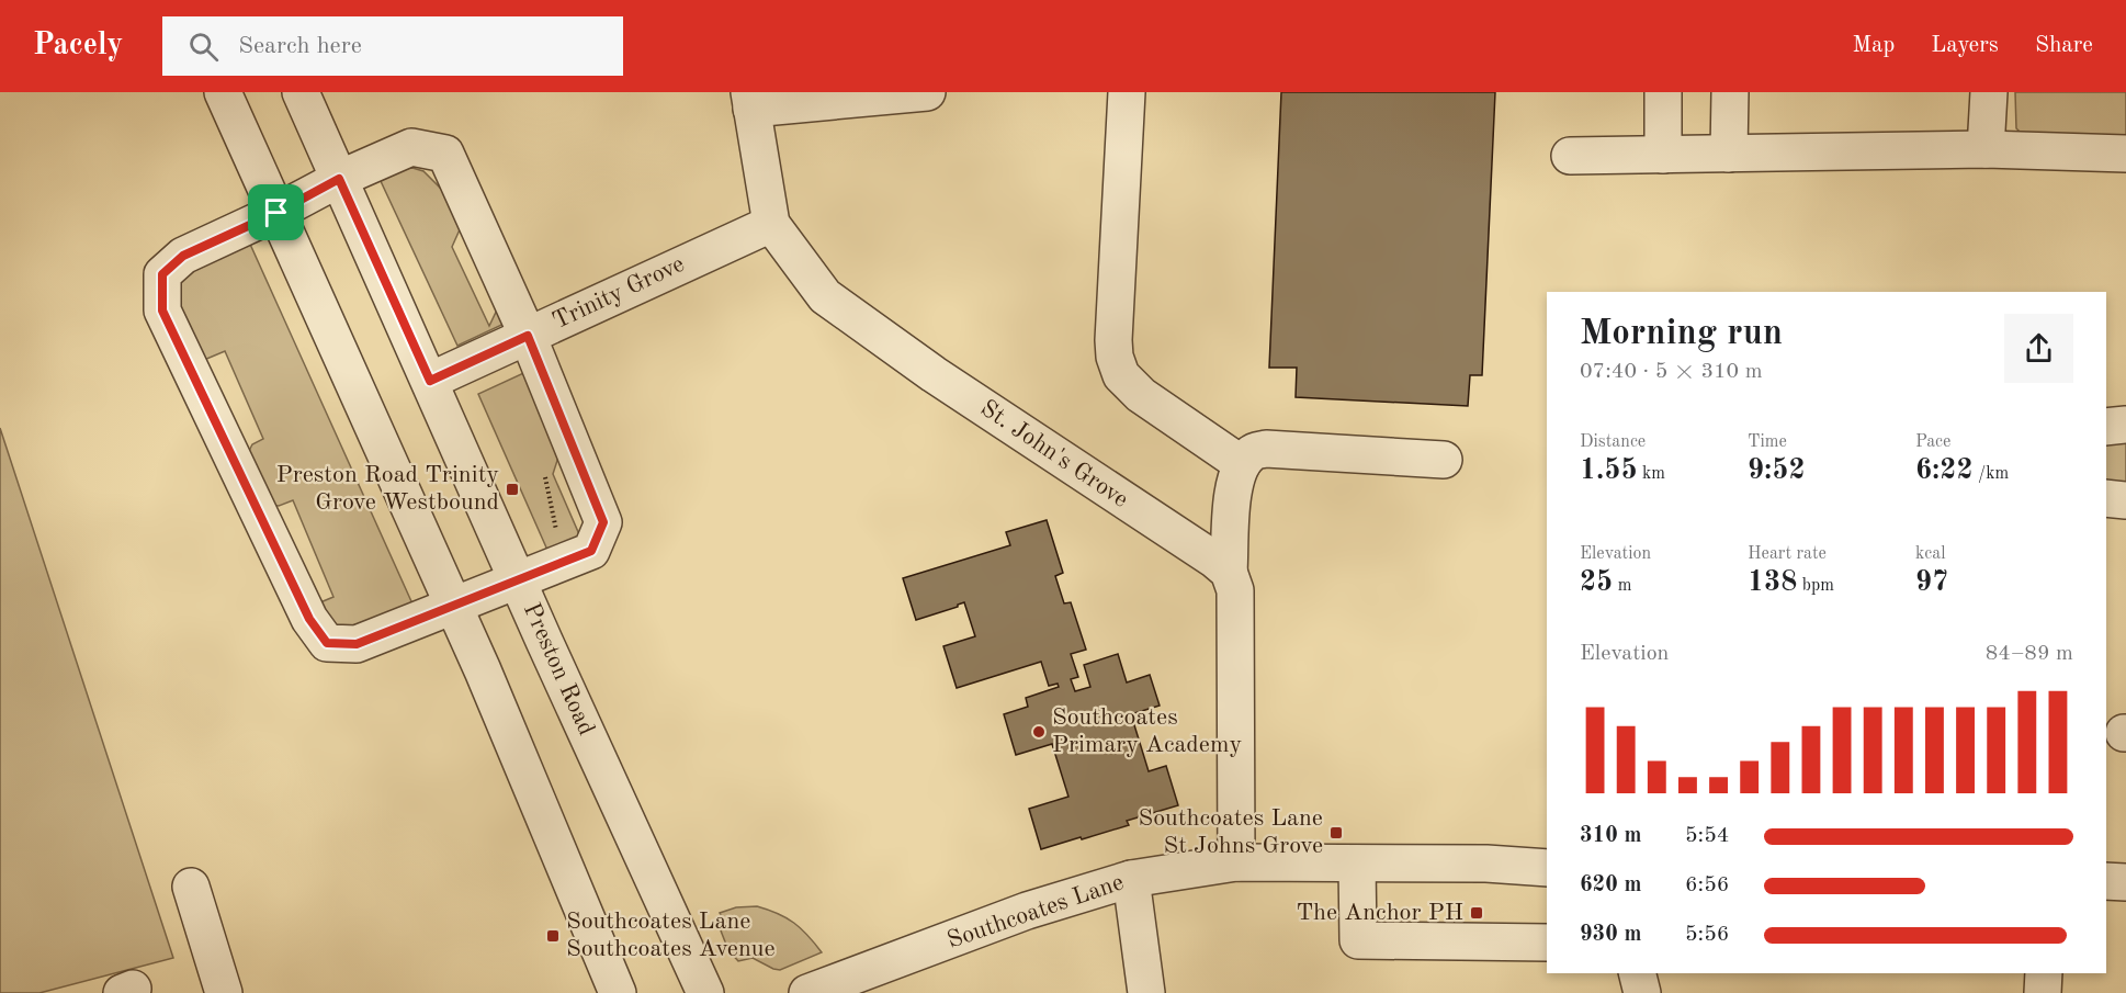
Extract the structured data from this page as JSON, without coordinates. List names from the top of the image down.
{
  "streets": {
    "street": [
      "Trinity Grove",
      "St. John's Grove",
      "Preston Road",
      "Southcoates Lane"
    ]
  },
  "crossings": [
    ["Trinity Grove", "St. John's Grove"],
    ["Trinity Grove", "Preston Road"]
  ],
  "places": {
    "transit": [
      "Preston Road Trinity Grove Westbound",
      "Southcoates Lane St Johns Grove",
      "The Anchor PH",
      "Southcoates Lane Southcoates Avenue"
    ],
    "other": ["Southcoates Primary Academy"]
  },
  "page": {
    "header": "Pacely",
    "search": "Search here",
    "nav": ["Map", "Layers", "Share"],
    "heading": ["Morning run", "07:40 · 5 × 310 m"],
    "stats": [
      ["Distance", "1.55 km"],
      ["Time", "9:52"],
      ["Pace", "6:22 /km"],
      ["Elevation", "25 m"],
      ["Heart rate", "138 bpm"],
      ["kcal", "97"]
    ],
    "chart": ["Elevation", "84–89 m"],
    "list": [
      {
        "name": "310 m",
        "note": "5:54"
      },
      {
        "name": "620 m",
        "note": "6:56"
      },
      {
        "name": "930 m",
        "note": "5:56"
      }
    ]
  }
}
